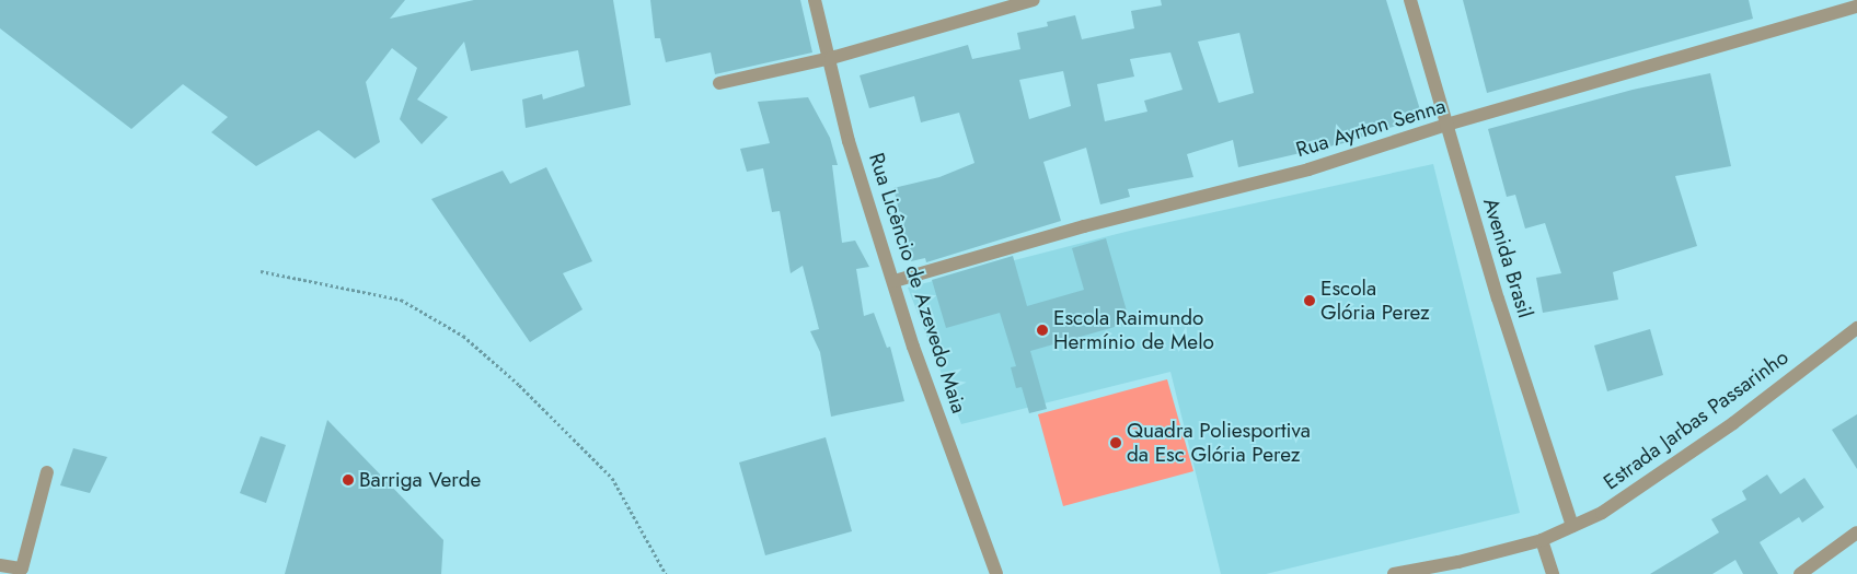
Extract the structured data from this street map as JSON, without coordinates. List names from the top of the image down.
{
  "streets": {
    "street": [
      "Rua Ayrton Senna",
      "Avenida Brasil",
      "Rua Licêncio de Azevedo Maia",
      "Estrada Jarbas Passarinho"
    ]
  },
  "crossings": [
    ["Rua Ayrton Senna", "Avenida Brasil"],
    ["Rua Ayrton Senna", "Rua Licêncio de Azevedo Maia"],
    ["Avenida Brasil", "Estrada Jarbas Passarinho"]
  ],
  "places": [
    "Escola Glória Perez",
    "Escola Raimundo Hermínio de Melo",
    "Quadra Poliesportiva da Esc Glória Perez",
    "Barriga Verde"
  ]
}
